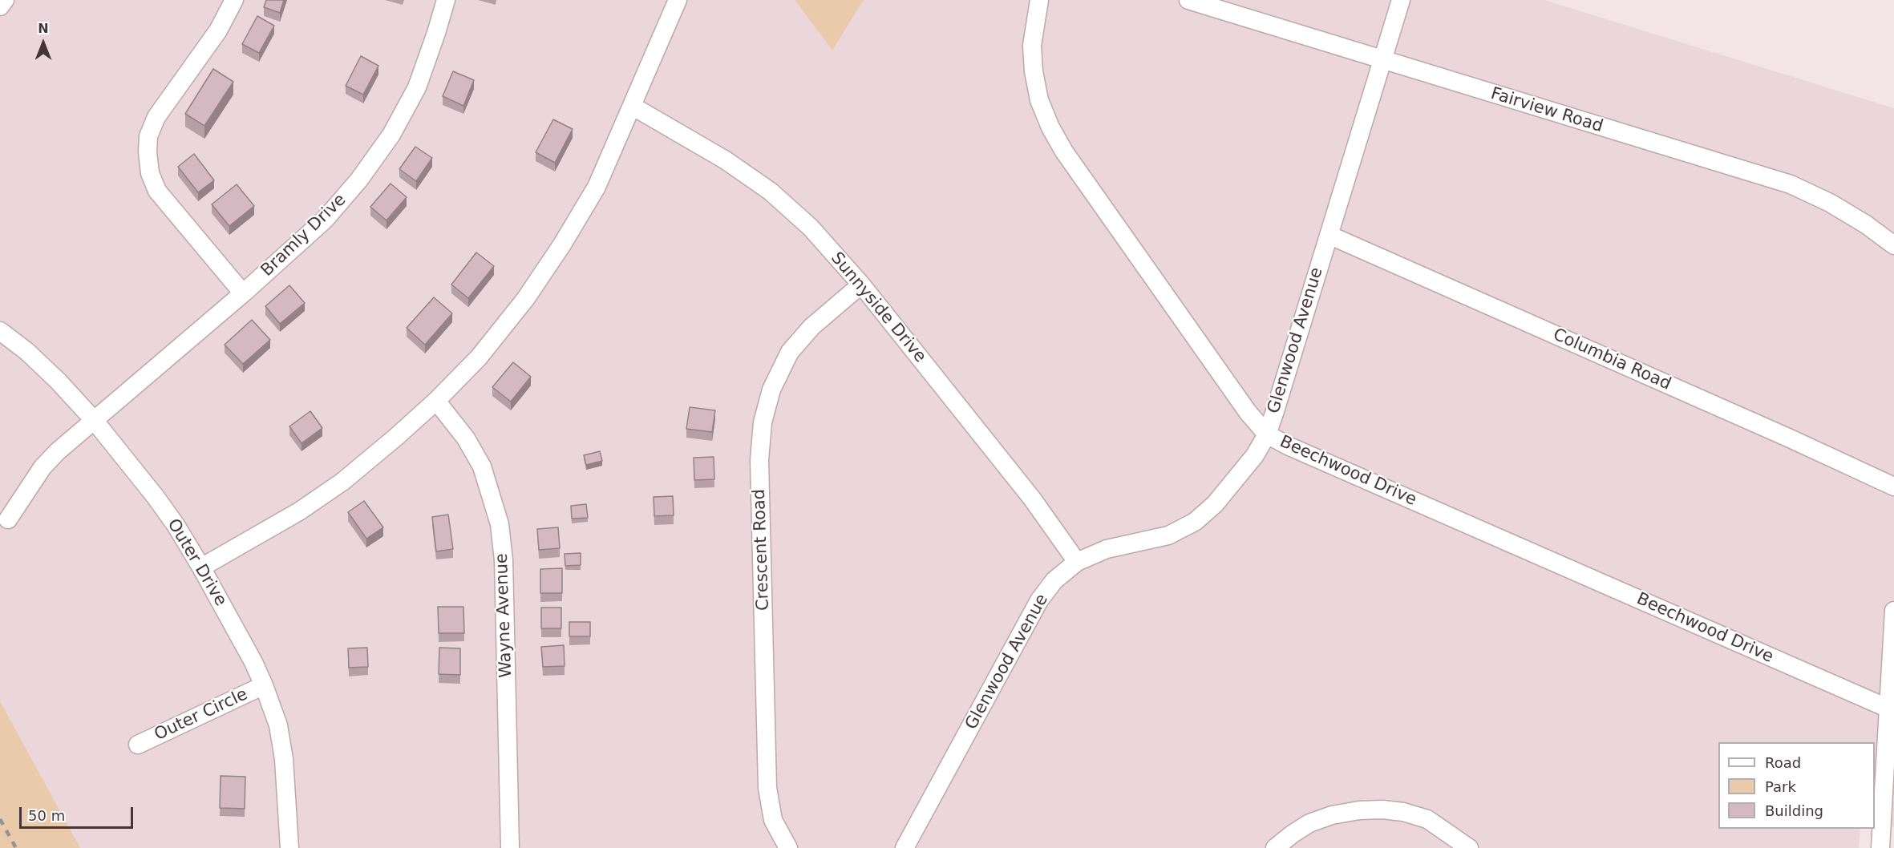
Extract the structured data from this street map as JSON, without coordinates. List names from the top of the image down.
{
  "streets": {
    "street": [
      "Fairview Road",
      "Bramly Drive",
      "Sunnyside Drive",
      "Glenwood Avenue",
      "Columbia Road",
      "Beechwood Drive",
      "Crescent Road",
      "Outer Drive",
      "Wayne Avenue",
      "Outer Circle"
    ]
  },
  "crossings": [
    ["Fairview Road", "Glenwood Avenue"],
    ["Bramly Drive", "Outer Drive"],
    ["Sunnyside Drive", "Glenwood Avenue"],
    ["Sunnyside Drive", "Crescent Road"],
    ["Glenwood Avenue", "Columbia Road"],
    ["Glenwood Avenue", "Beechwood Drive"],
    ["Outer Drive", "Outer Circle"]
  ],
  "legend": ["Road", "Park", "Building"],
  "scale_bar": "50 m",
  "north": "top"
}
